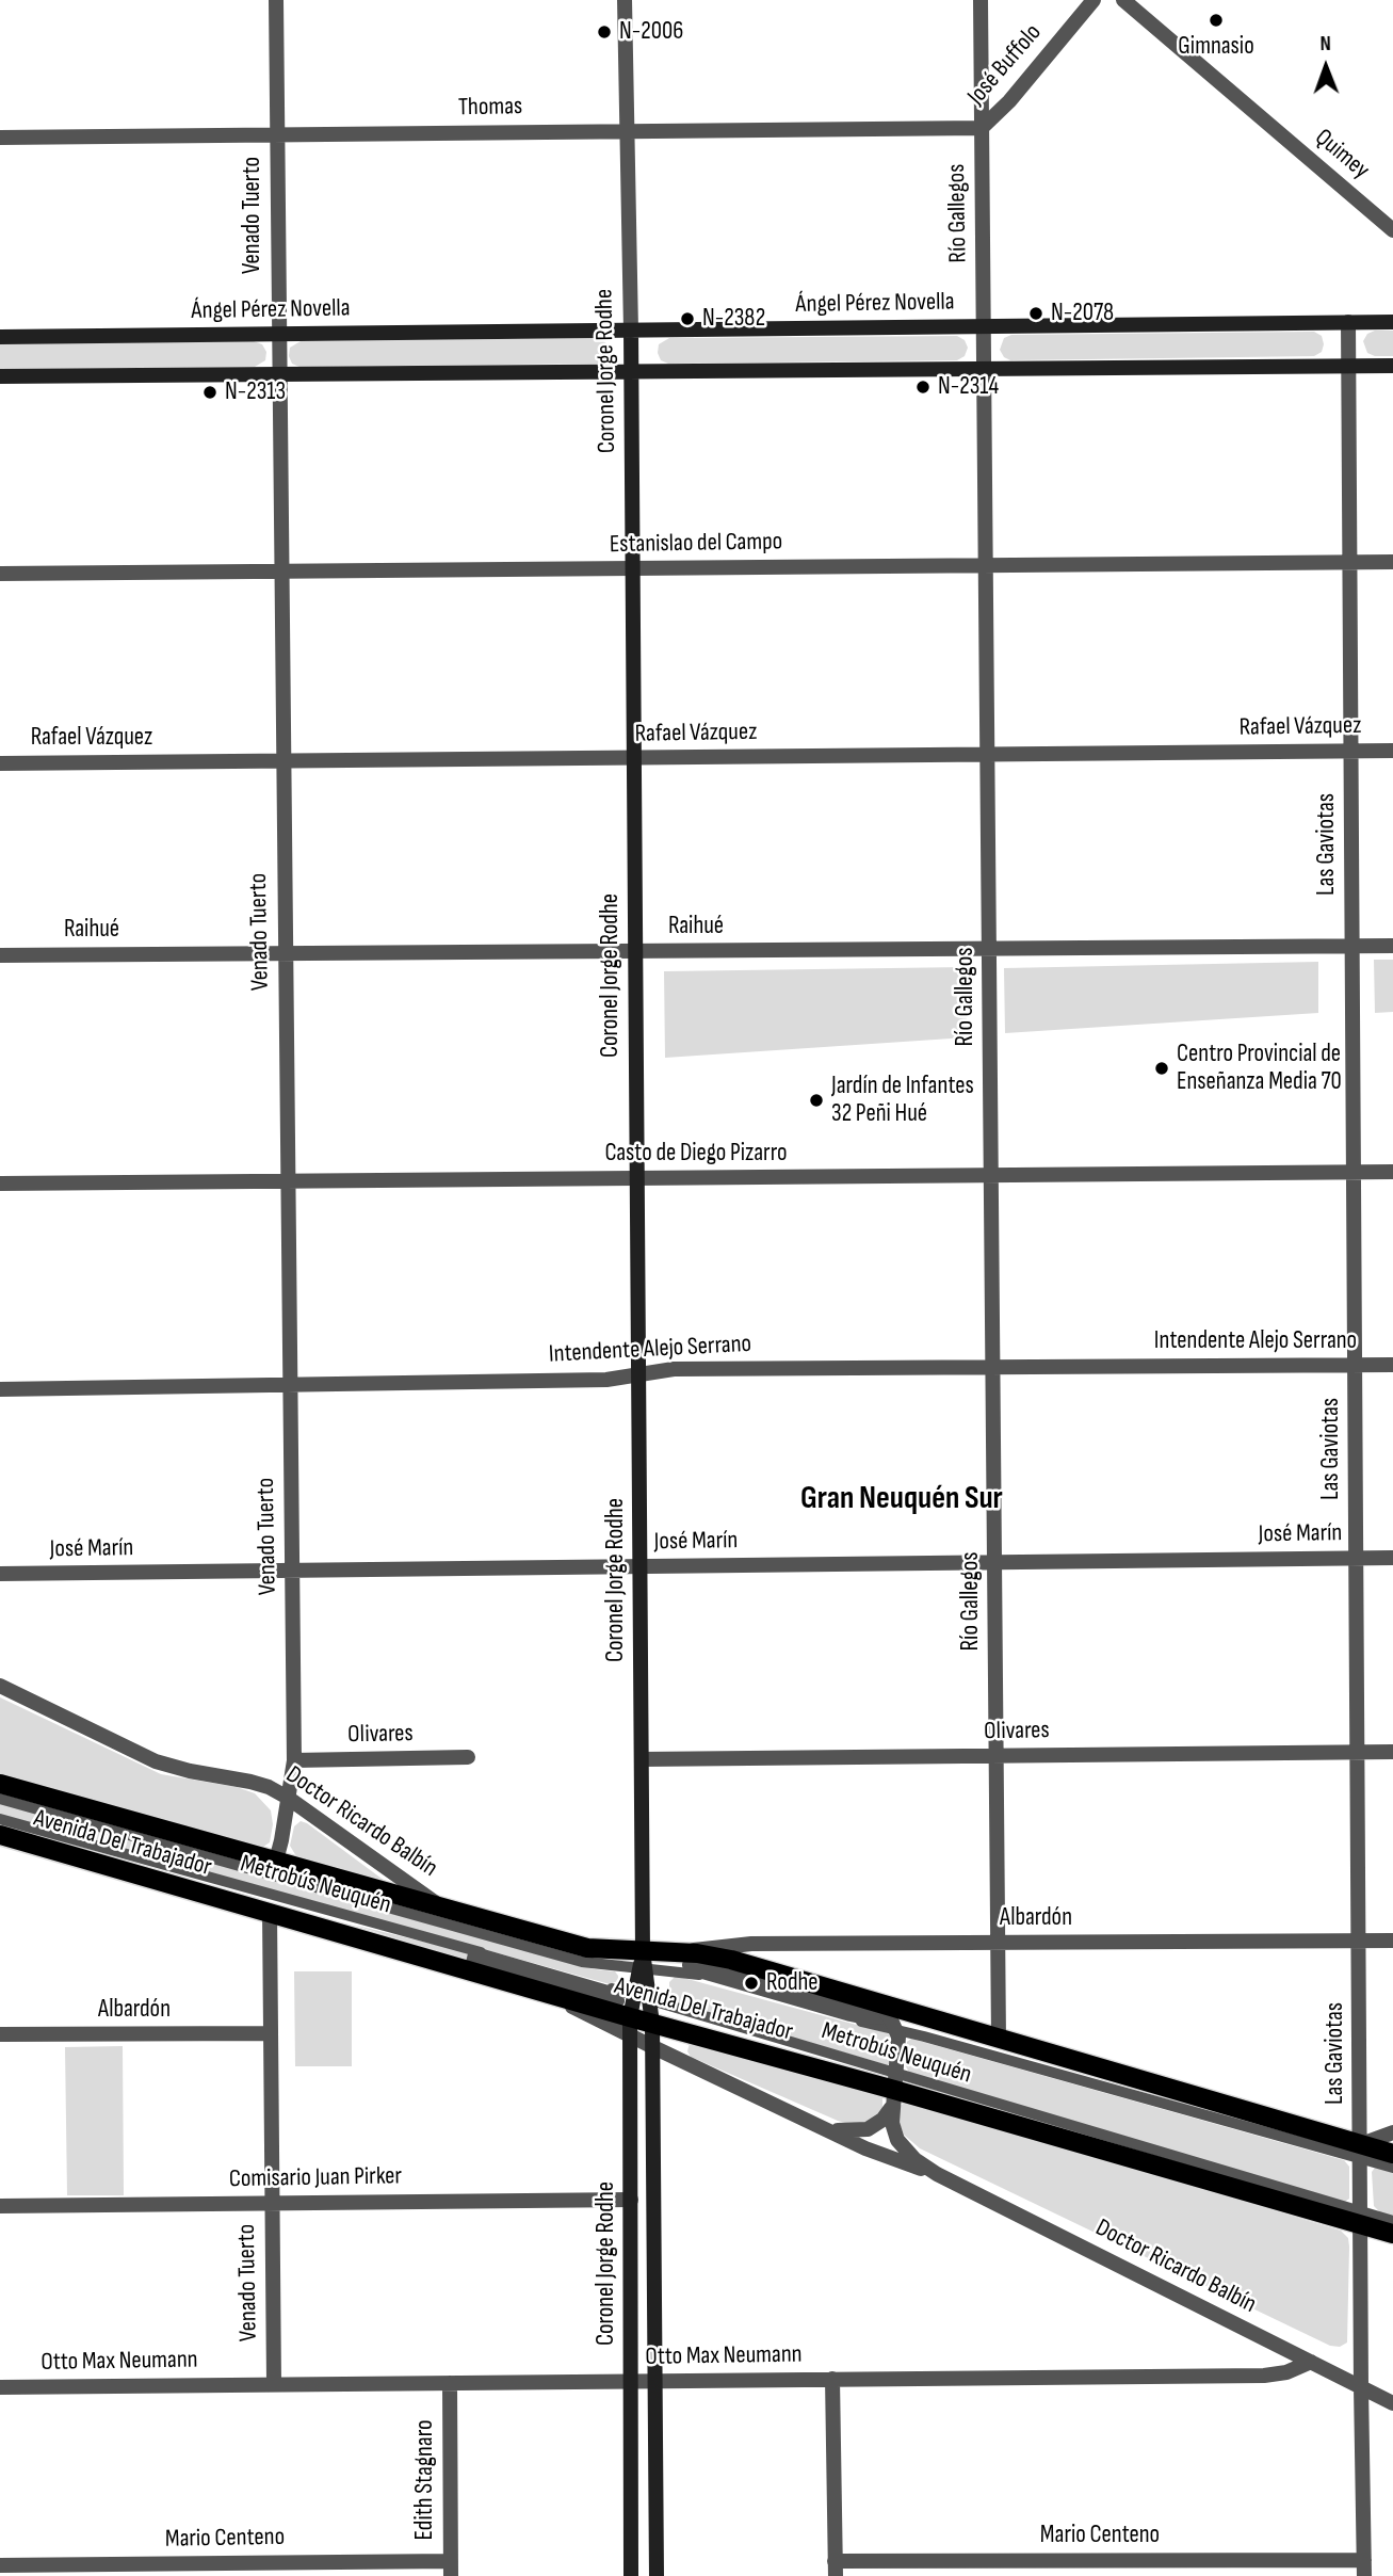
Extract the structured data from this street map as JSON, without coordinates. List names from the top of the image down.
{
  "streets": {
    "main road": ["Ángel Pérez Novella", "Coronel Jorge Rodhe", "Avenida Del Trabajador"],
    "street": [
      "José Buffolo",
      "Thomas",
      "Quimey",
      "Río Gallegos",
      "Venado Tuerto",
      "Estanislao del Campo",
      "Rafael Vázquez",
      "Las Gaviotas",
      "Raihué",
      "Casto de Diego Pizarro",
      "Intendente Alejo Serrano",
      "José Marín",
      "Olivares",
      "Doctor Ricardo Balbín",
      "Albardón",
      "Comisario Juan Pirker",
      "Otto Max Neumann",
      "Edith Stagnaro",
      "Mario Centeno"
    ],
    "lane": ["Metrobús Neuquén"]
  },
  "crossings": [
    ["José Buffolo", "Thomas"],
    ["José Buffolo", "Río Gallegos"],
    ["Thomas", "Río Gallegos"],
    ["Thomas", "Venado Tuerto"],
    ["Thomas", "Coronel Jorge Rodhe"],
    ["Río Gallegos", "Ángel Pérez Novella"],
    ["Río Gallegos", "Estanislao del Campo"],
    ["Río Gallegos", "Rafael Vázquez"],
    ["Río Gallegos", "Raihué"],
    ["Río Gallegos", "Casto de Diego Pizarro"],
    ["Río Gallegos", "Intendente Alejo Serrano"],
    ["Río Gallegos", "José Marín"],
    ["Río Gallegos", "Olivares"],
    ["Río Gallegos", "Avenida Del Trabajador"],
    ["Río Gallegos", "Albardón"],
    ["Venado Tuerto", "Ángel Pérez Novella"],
    ["Venado Tuerto", "Estanislao del Campo"],
    ["Venado Tuerto", "Rafael Vázquez"],
    ["Venado Tuerto", "Raihué"],
    ["Venado Tuerto", "Casto de Diego Pizarro"],
    ["Venado Tuerto", "Intendente Alejo Serrano"],
    ["Venado Tuerto", "José Marín"],
    ["Venado Tuerto", "Olivares"],
    ["Venado Tuerto", "Doctor Ricardo Balbín"],
    ["Venado Tuerto", "Avenida Del Trabajador"],
    ["Venado Tuerto", "Albardón"],
    ["Venado Tuerto", "Comisario Juan Pirker"],
    ["Venado Tuerto", "Otto Max Neumann"],
    ["Ángel Pérez Novella", "Coronel Jorge Rodhe"],
    ["Ángel Pérez Novella", "Las Gaviotas"],
    ["Coronel Jorge Rodhe", "Estanislao del Campo"],
    ["Coronel Jorge Rodhe", "Rafael Vázquez"],
    ["Coronel Jorge Rodhe", "Raihué"],
    ["Coronel Jorge Rodhe", "Casto de Diego Pizarro"],
    ["Coronel Jorge Rodhe", "Intendente Alejo Serrano"],
    ["Coronel Jorge Rodhe", "José Marín"],
    ["Coronel Jorge Rodhe", "Olivares"],
    ["Coronel Jorge Rodhe", "Doctor Ricardo Balbín"],
    ["Coronel Jorge Rodhe", "Avenida Del Trabajador"],
    ["Coronel Jorge Rodhe", "Metrobús Neuquén"],
    ["Coronel Jorge Rodhe", "Comisario Juan Pirker"],
    ["Coronel Jorge Rodhe", "Otto Max Neumann"],
    ["Estanislao del Campo", "Las Gaviotas"],
    ["Rafael Vázquez", "Las Gaviotas"],
    ["Las Gaviotas", "Raihué"],
    ["Las Gaviotas", "Casto de Diego Pizarro"],
    ["Las Gaviotas", "Intendente Alejo Serrano"],
    ["Las Gaviotas", "José Marín"],
    ["Las Gaviotas", "Olivares"],
    ["Las Gaviotas", "Doctor Ricardo Balbín"],
    ["Las Gaviotas", "Avenida Del Trabajador"],
    ["Las Gaviotas", "Metrobús Neuquén"],
    ["Las Gaviotas", "Albardón"],
    ["Las Gaviotas", "Mario Centeno"],
    ["Doctor Ricardo Balbín", "Avenida Del Trabajador"],
    ["Doctor Ricardo Balbín", "Metrobús Neuquén"],
    ["Doctor Ricardo Balbín", "Otto Max Neumann"],
    ["Avenida Del Trabajador", "Metrobús Neuquén"],
    ["Avenida Del Trabajador", "Albardón"],
    ["Otto Max Neumann", "Edith Stagnaro"],
    ["Edith Stagnaro", "Mario Centeno"]
  ],
  "districts": ["Gran Neuquén Sur"],
  "places": [
    "Gimnasio",
    "N-2006",
    "N-2078",
    "N-2382",
    "N-2314",
    "N-2313",
    "Centro Provincial de Enseñanza Media 70",
    "Jardín de Infantes 32 Peñi Hué",
    "Rodhe"
  ],
  "north": "top"
}
